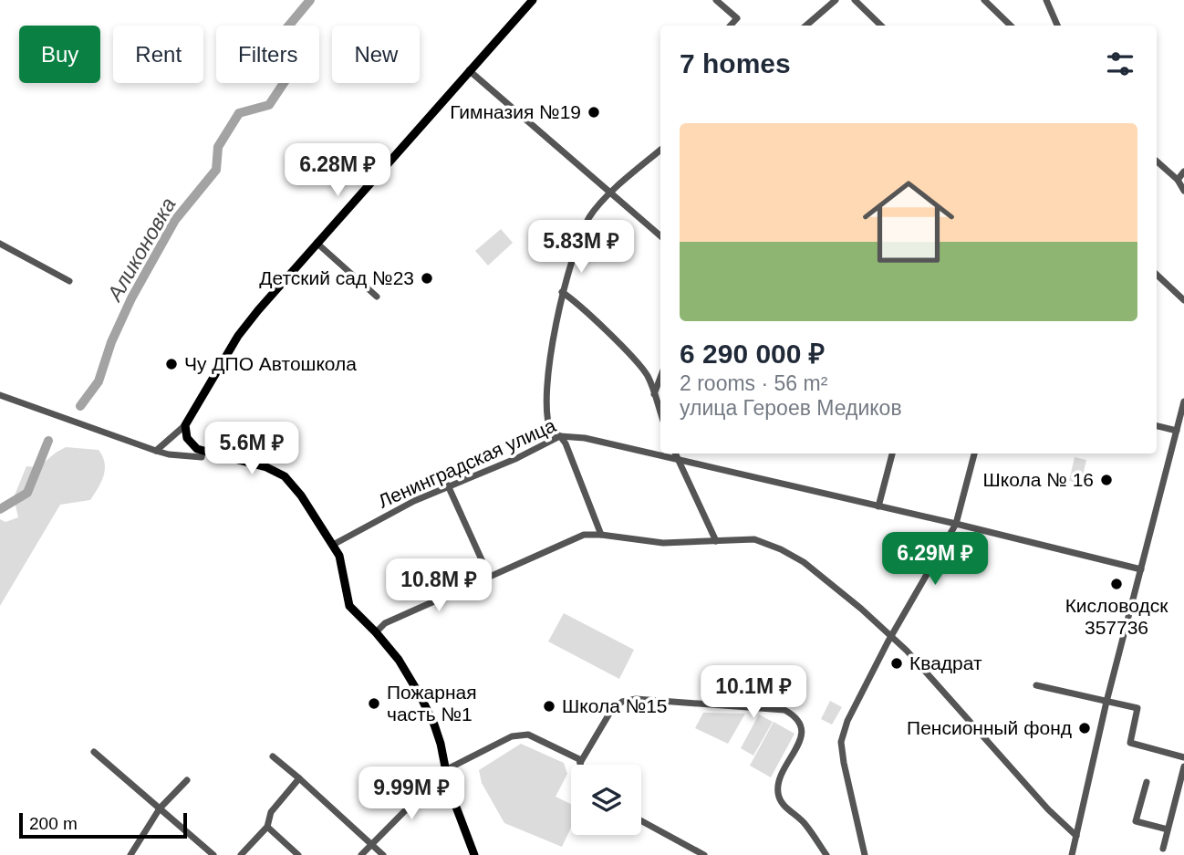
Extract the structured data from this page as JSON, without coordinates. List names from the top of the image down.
{
  "streets": {
    "street": ["Ленинградская улица"]
  },
  "water": ["Аликоновка"],
  "places": [
    "Гимназия №19",
    "Детский сад №23",
    "Чу ДПО Автошкола",
    "Школа № 16",
    "Кисловодск 357736",
    "Квадрат",
    "Пожарная часть №1",
    "Школа №15",
    "Пенсионный фонд"
  ],
  "scale_bar": "200 m",
  "page": {
    "chip": [
      "Buy",
      "Rent",
      "Filters",
      "New"
    ],
    "heading": "7 homes",
    "list": [
      {
        "name": "6 290 000 ₽",
        "note": "2 rooms · 56 m² · улица Героев Медиков"
      }
    ],
    "price": [
      "6.28M ₽",
      "5.83M ₽",
      "5.6M ₽",
      "6.29M ₽",
      "10.8M ₽",
      "10.1M ₽",
      "9.99M ₽"
    ],
    "scale": "200 m"
  }
}
